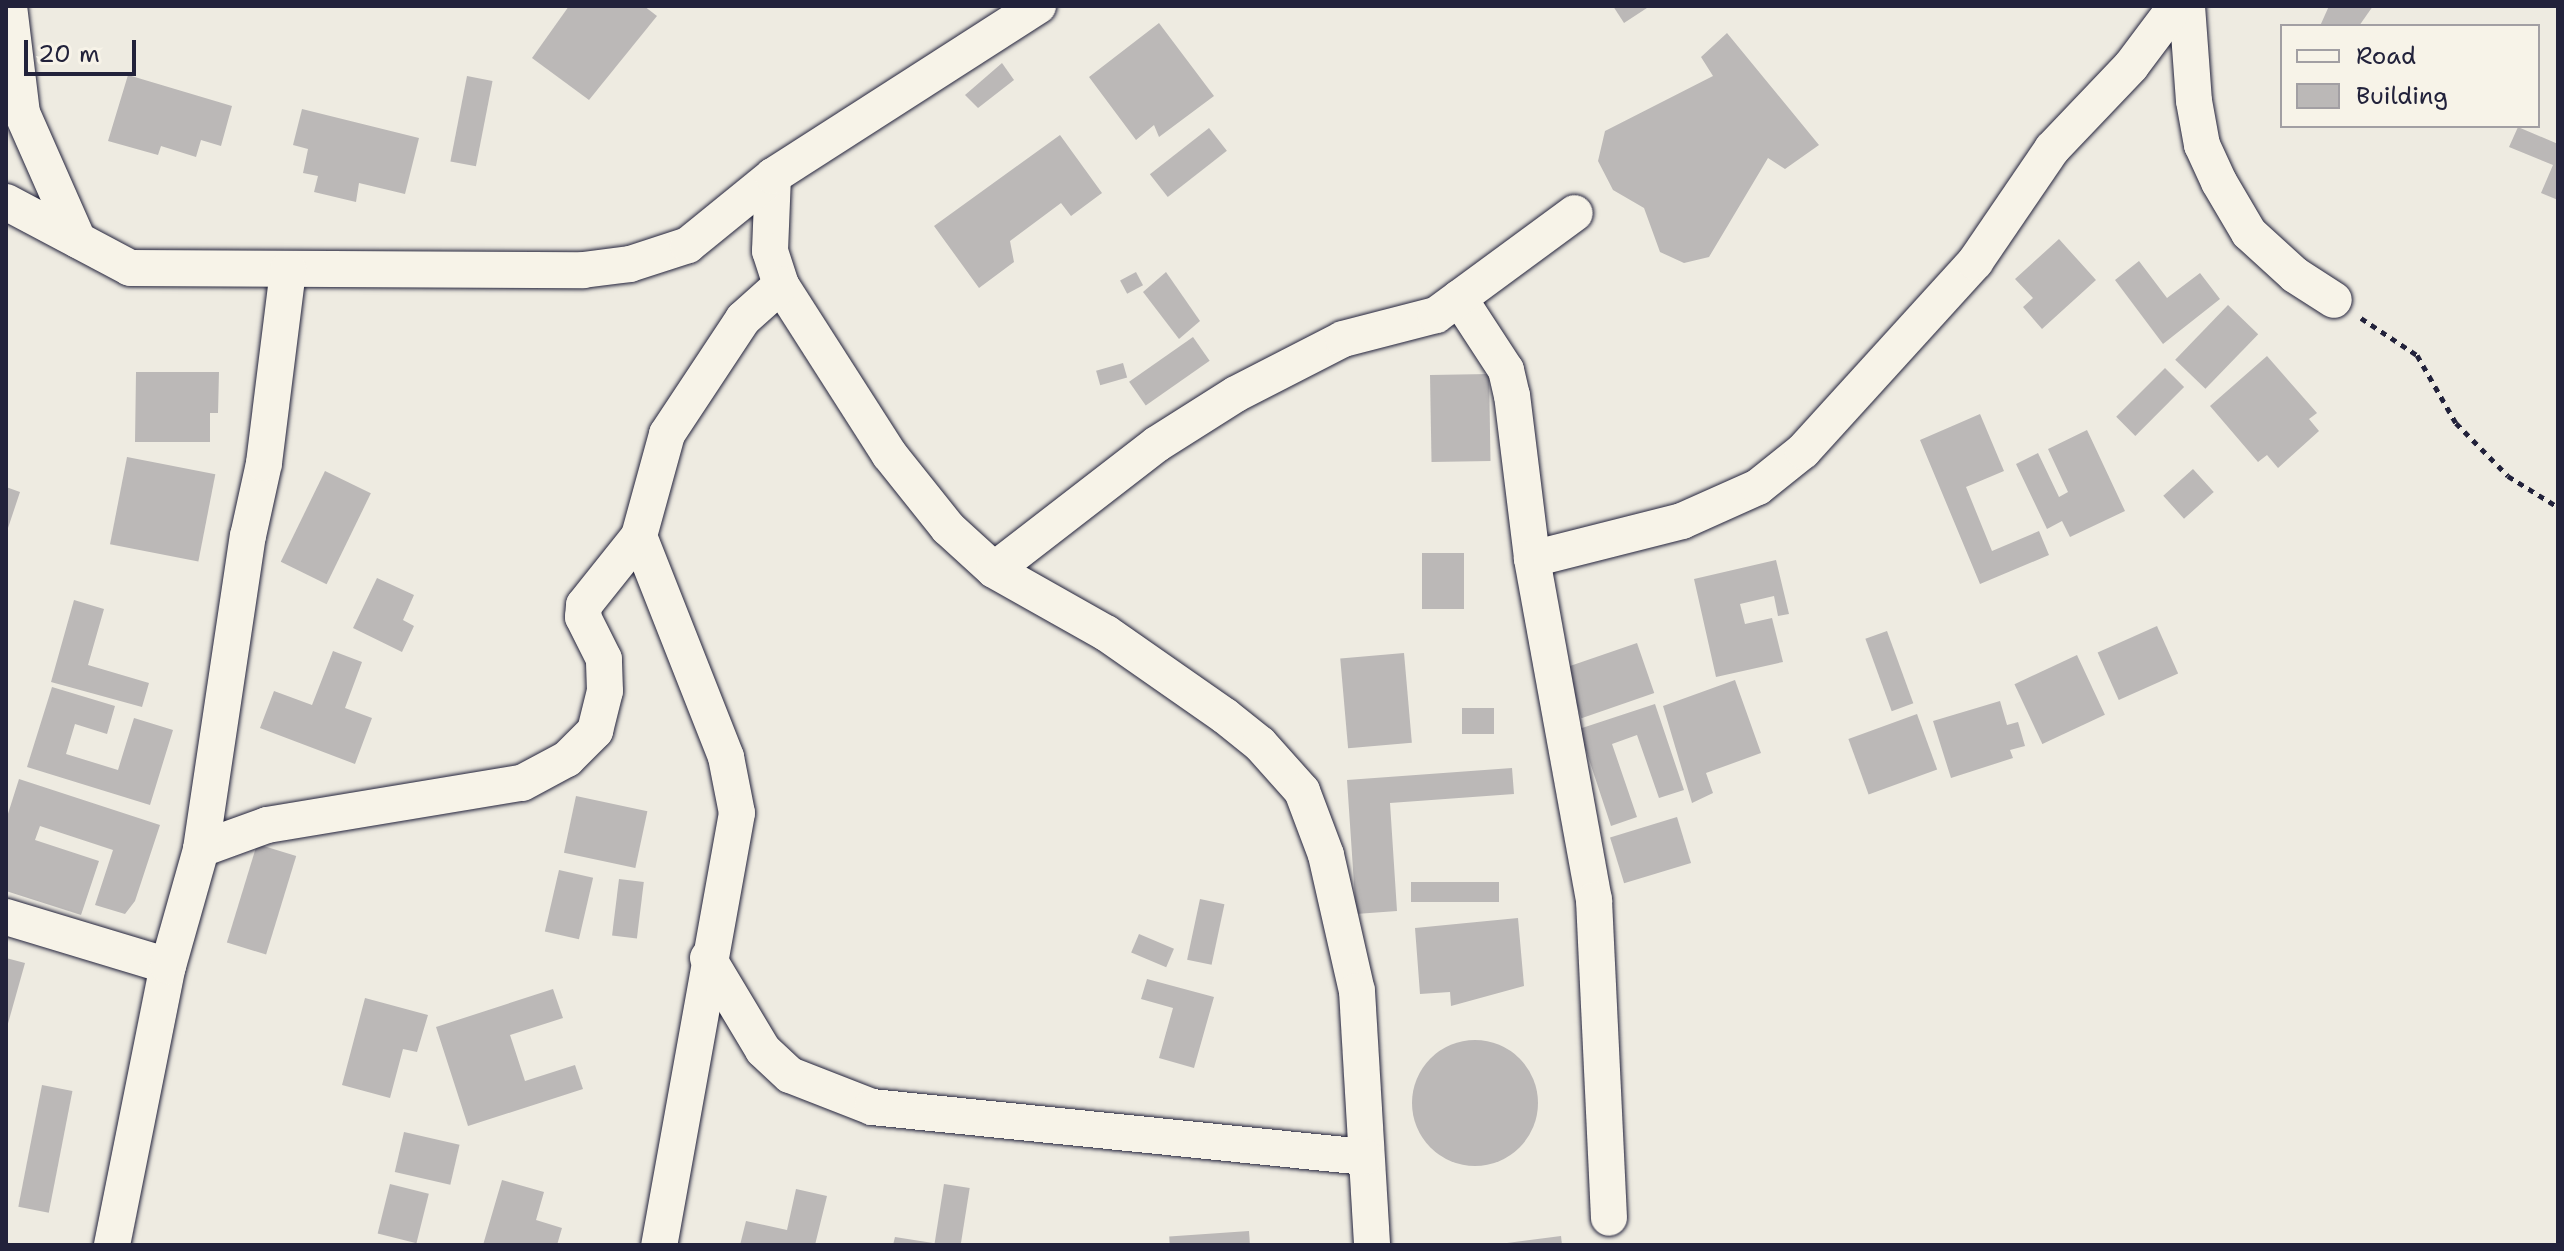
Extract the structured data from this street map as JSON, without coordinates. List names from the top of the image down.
{
  "legend": ["Road", "Building"],
  "scale_bar": "20 m"
}
